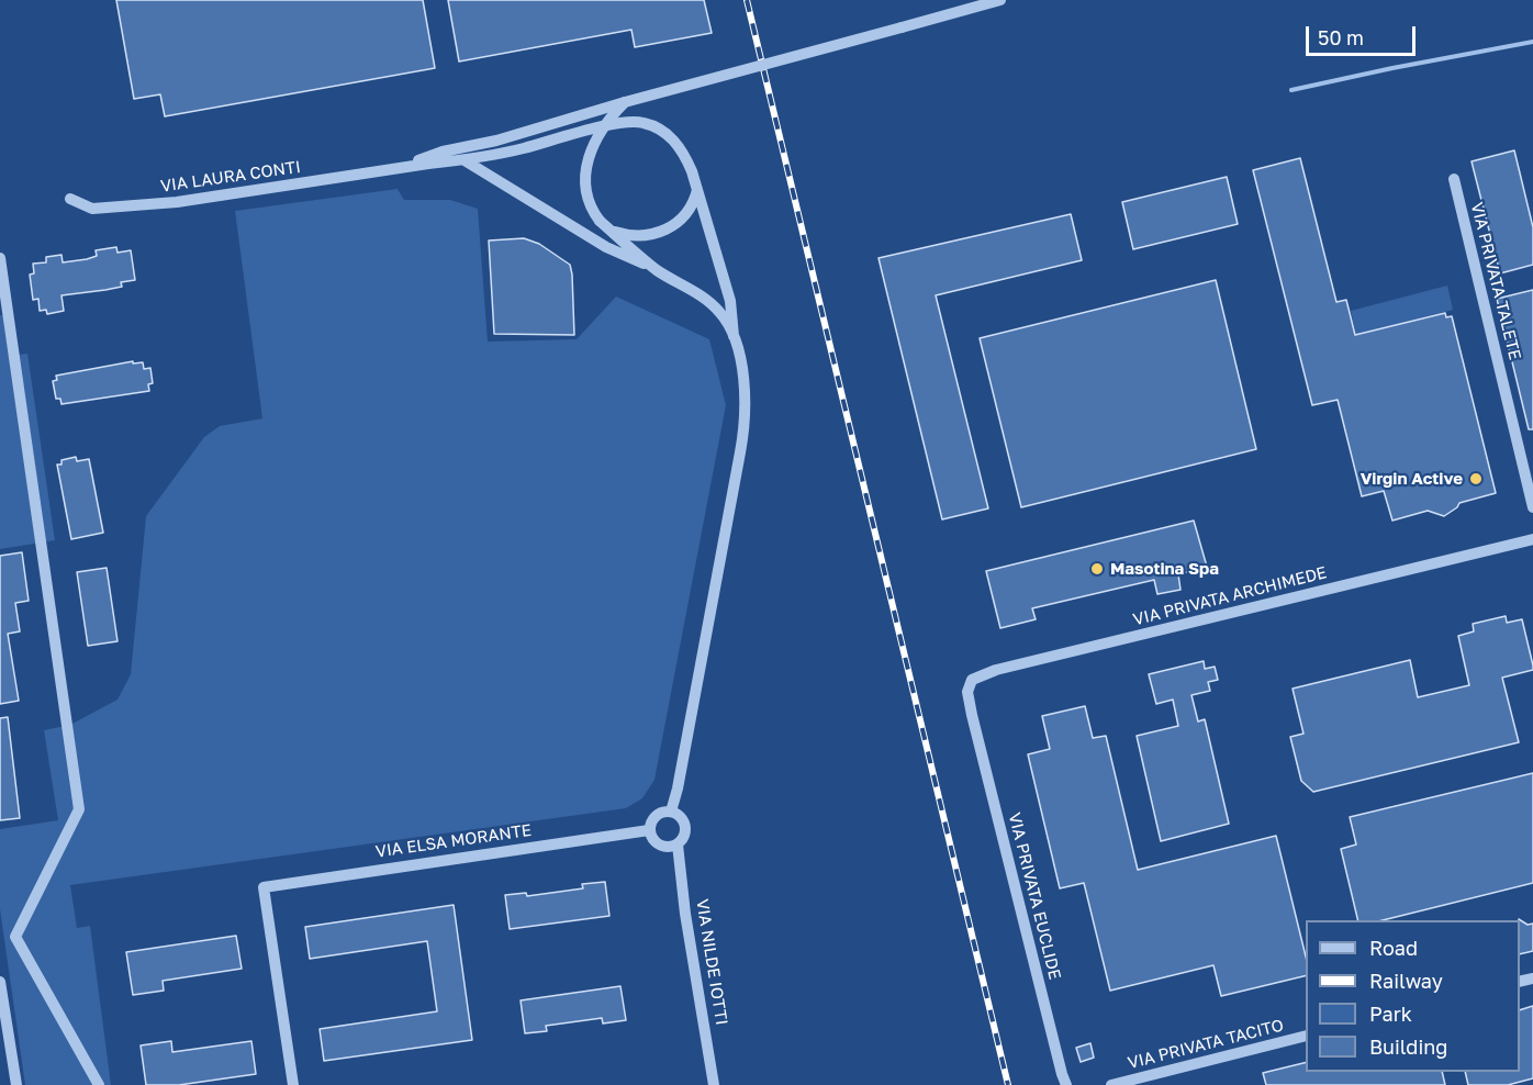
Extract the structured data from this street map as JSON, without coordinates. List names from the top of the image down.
{
  "streets": {
    "street": [
      "VIA LAURA CONTI",
      "VIA PRIVATA TALETE",
      "VIA PRIVATA ARCHIMEDE",
      "VIA ELSA MORANTE",
      "VIA PRIVATA EUCLIDE",
      "VIA NILDE IOTTI",
      "VIA PRIVATA TACITO"
    ]
  },
  "crossings": [
    ["VIA PRIVATA ARCHIMEDE", "VIA PRIVATA EUCLIDE"],
    ["VIA ELSA MORANTE", "VIA NILDE IOTTI"]
  ],
  "places": ["Virgin Active", "Masotina Spa"],
  "legend": [
    "Road",
    "Railway",
    "Park",
    "Building"
  ],
  "scale_bar": "50 m"
}
